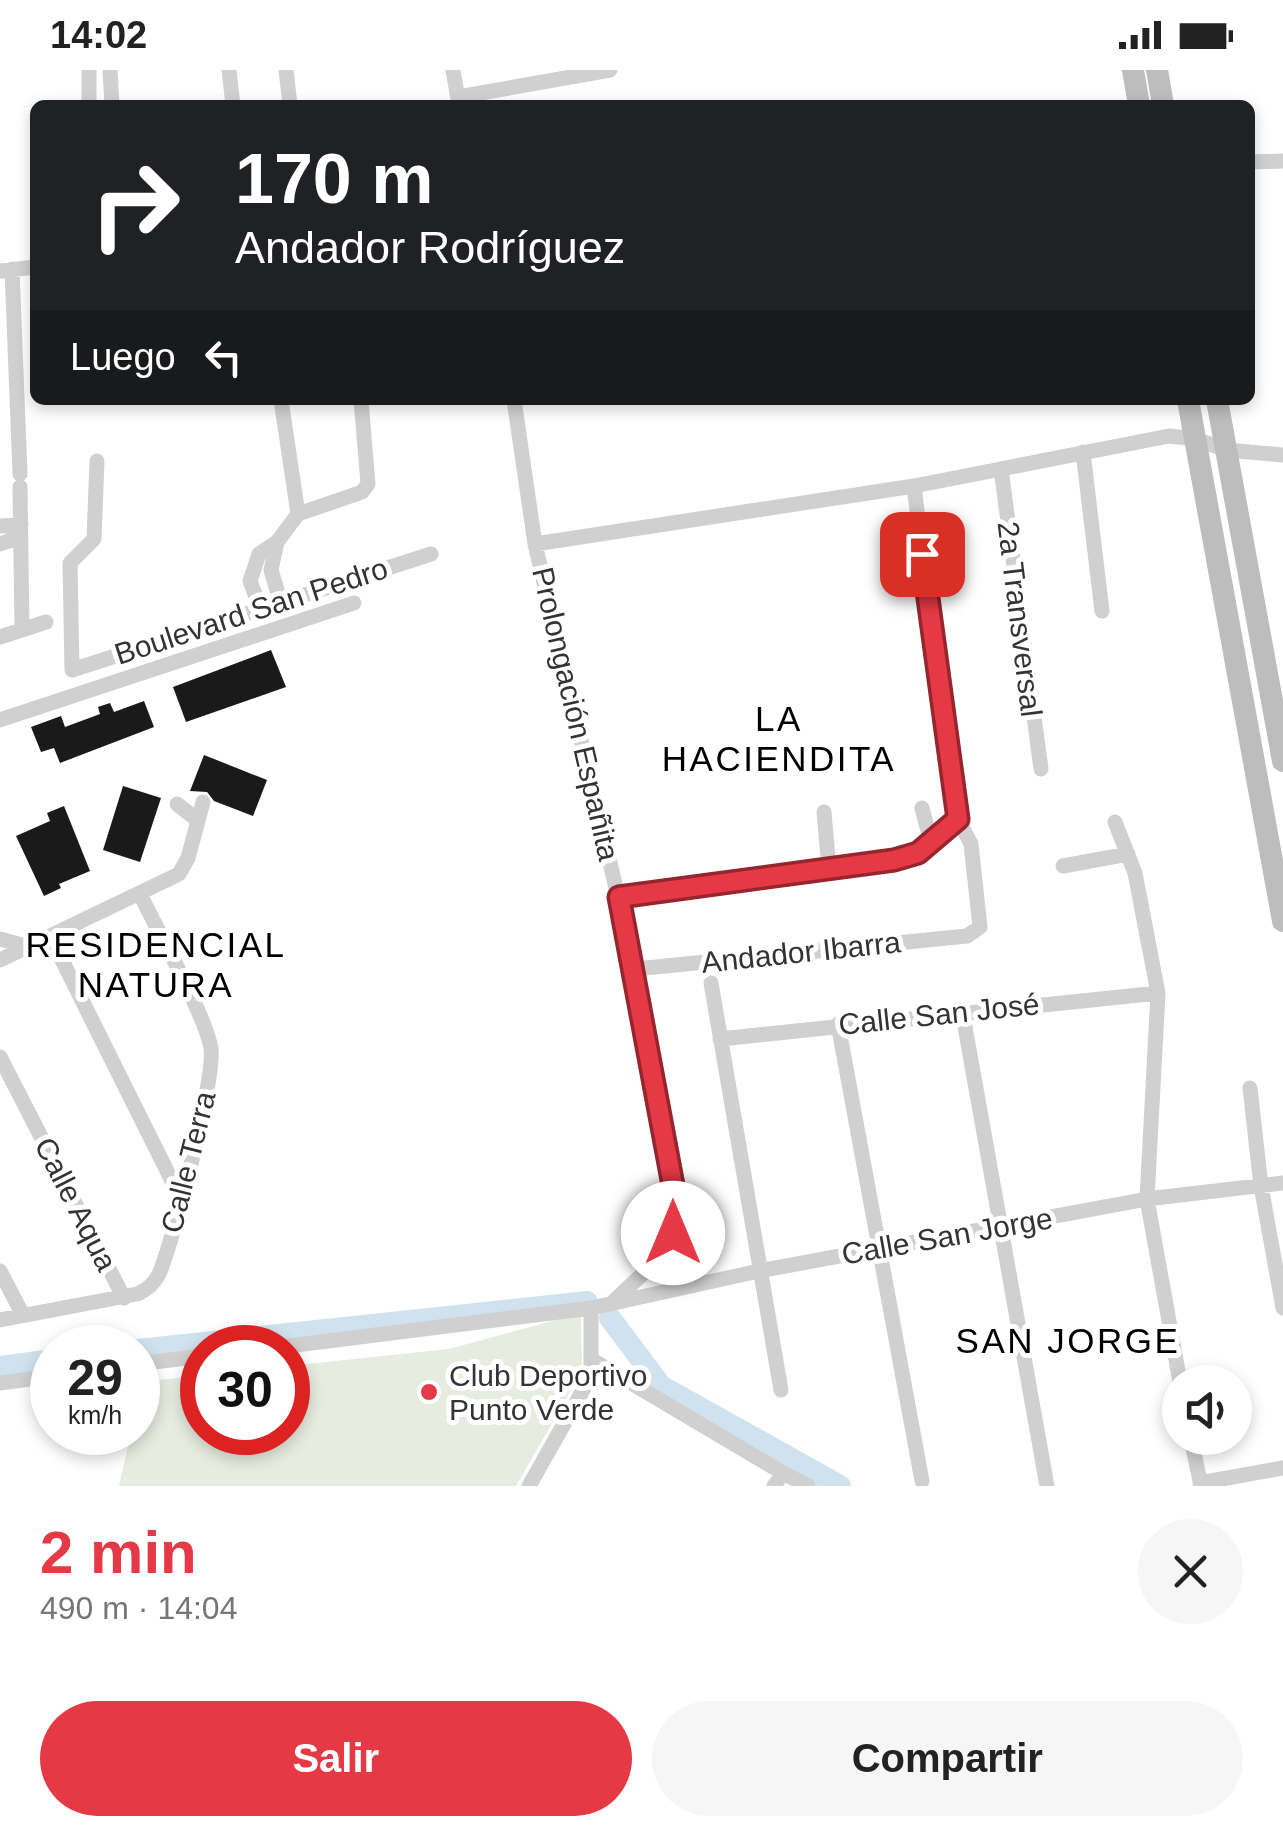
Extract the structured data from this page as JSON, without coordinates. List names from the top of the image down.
{
  "streets": {
    "street": [
      "Boulevard San Pedro",
      "2a Transversal",
      "Prolongación Españita",
      "Andador Ibarra",
      "Calle San José",
      "Calle Terra",
      "Calle Aqua",
      "Calle San Jorge"
    ]
  },
  "crossings": [
    ["Prolongación Españita", "Andador Ibarra"],
    ["Prolongación Españita", "Calle San Jorge"],
    ["Calle Terra", "Calle Aqua"]
  ],
  "districts": ["LA HACIENDITA", "RESIDENCIAL NATURA", "SAN JORGE"],
  "places": ["Club Deportivo Punto Verde"],
  "page": {
    "status": "14:02",
    "turn": ["170 m", "Andador Rodríguez"],
    "then": "Luego",
    "speed": "29 km/h",
    "limit": "30",
    "heading": ["2 min", "490 m · 14:04"],
    "buttons": ["Salir", "Compartir"]
  }
}
